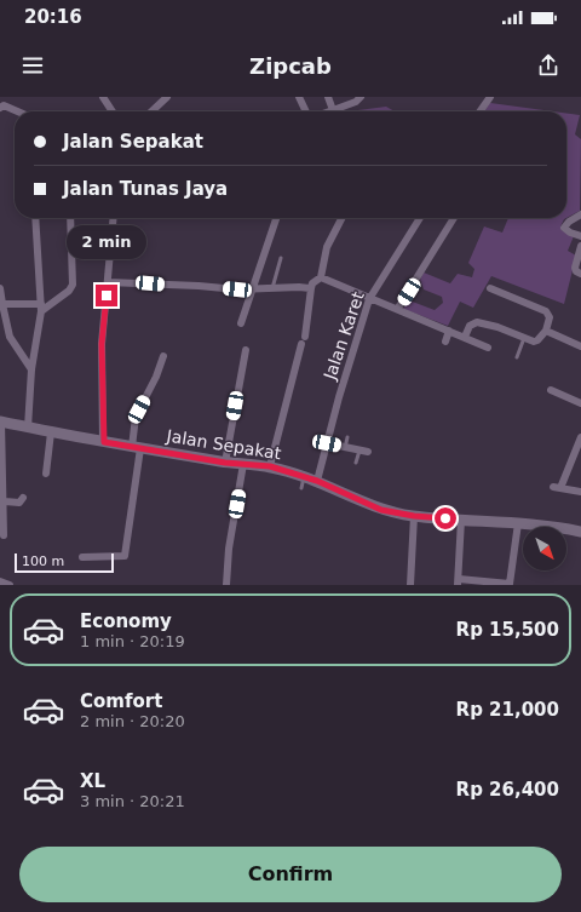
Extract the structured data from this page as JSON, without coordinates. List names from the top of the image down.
{
  "streets": {
    "main road": ["Jalan Sepakat"],
    "street": ["Jalan Karet"]
  },
  "crossings": [
    ["Jalan Karet", "Jalan Sepakat"]
  ],
  "scale_bar": "100 m",
  "north": "bottom right",
  "page": {
    "status": "20:16",
    "header": "Zipcab",
    "banner": ["Jalan Sepakat", "Jalan Tunas Jaya"],
    "bubble": "2 min",
    "scale": "100 m",
    "list": [
      {
        "name": "Economy",
        "note": "1 min · 20:19",
        "value": "Rp 15,500"
      },
      {
        "name": "Comfort",
        "note": "2 min · 20:20",
        "value": "Rp 21,000"
      },
      {
        "name": "XL",
        "note": "3 min · 20:21",
        "value": "Rp 26,400"
      }
    ],
    "buttons": "Confirm"
  }
}
